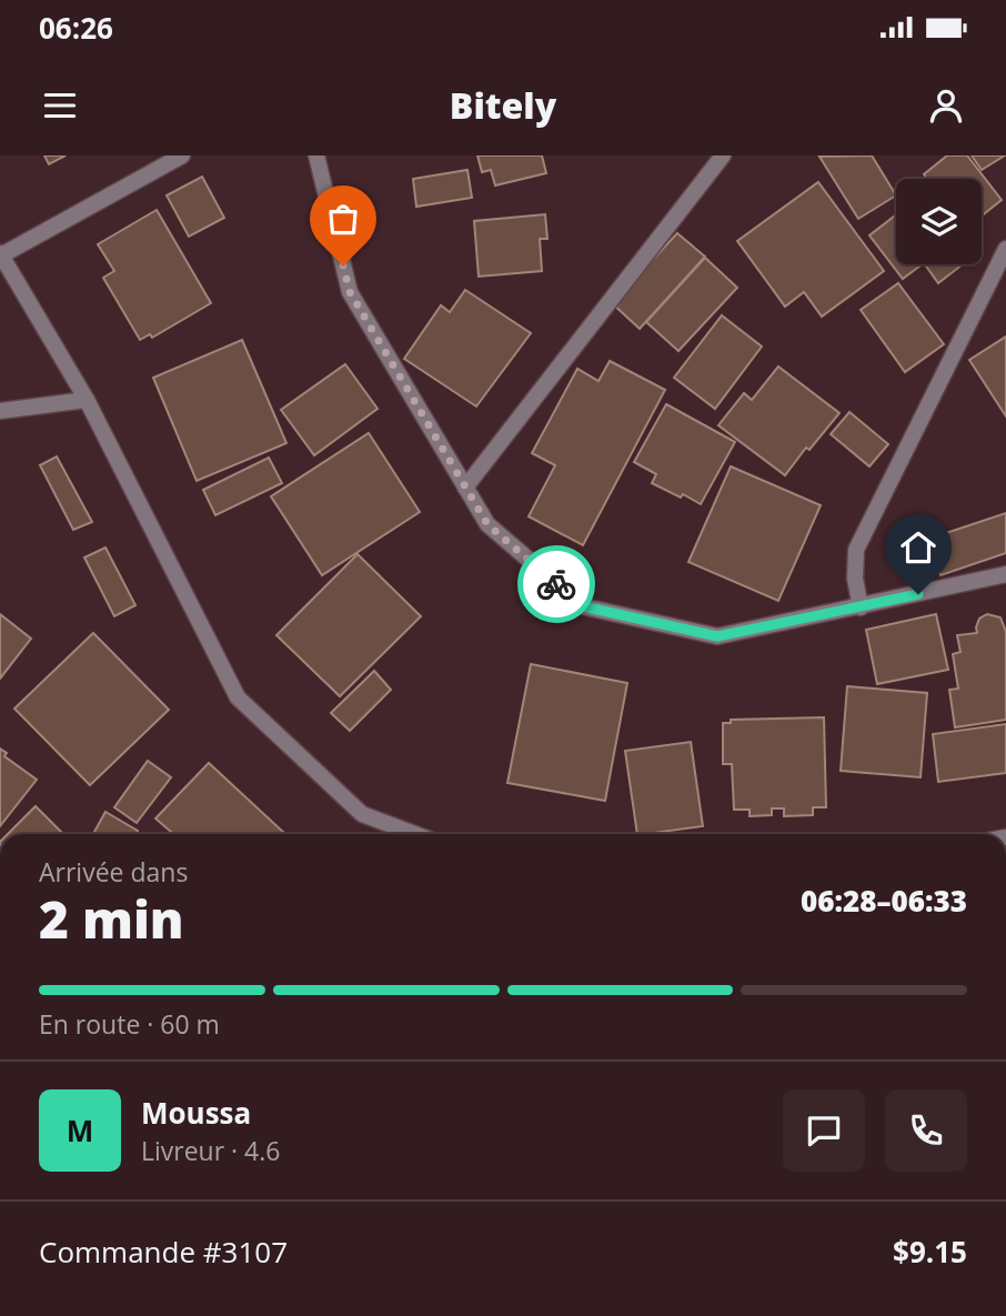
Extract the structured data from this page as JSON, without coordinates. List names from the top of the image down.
{
  "page": {
    "status": "06:26",
    "header": "Bitely",
    "heading": ["2 min", "Arrivée dans", "06:28–06:33"],
    "panel": [
      "Moussa",
      "Livreur · 4.6",
      "Commande #3107",
      "$9.15"
    ],
    "bar": "En route · 60 m",
    "round": "M"
  }
}
